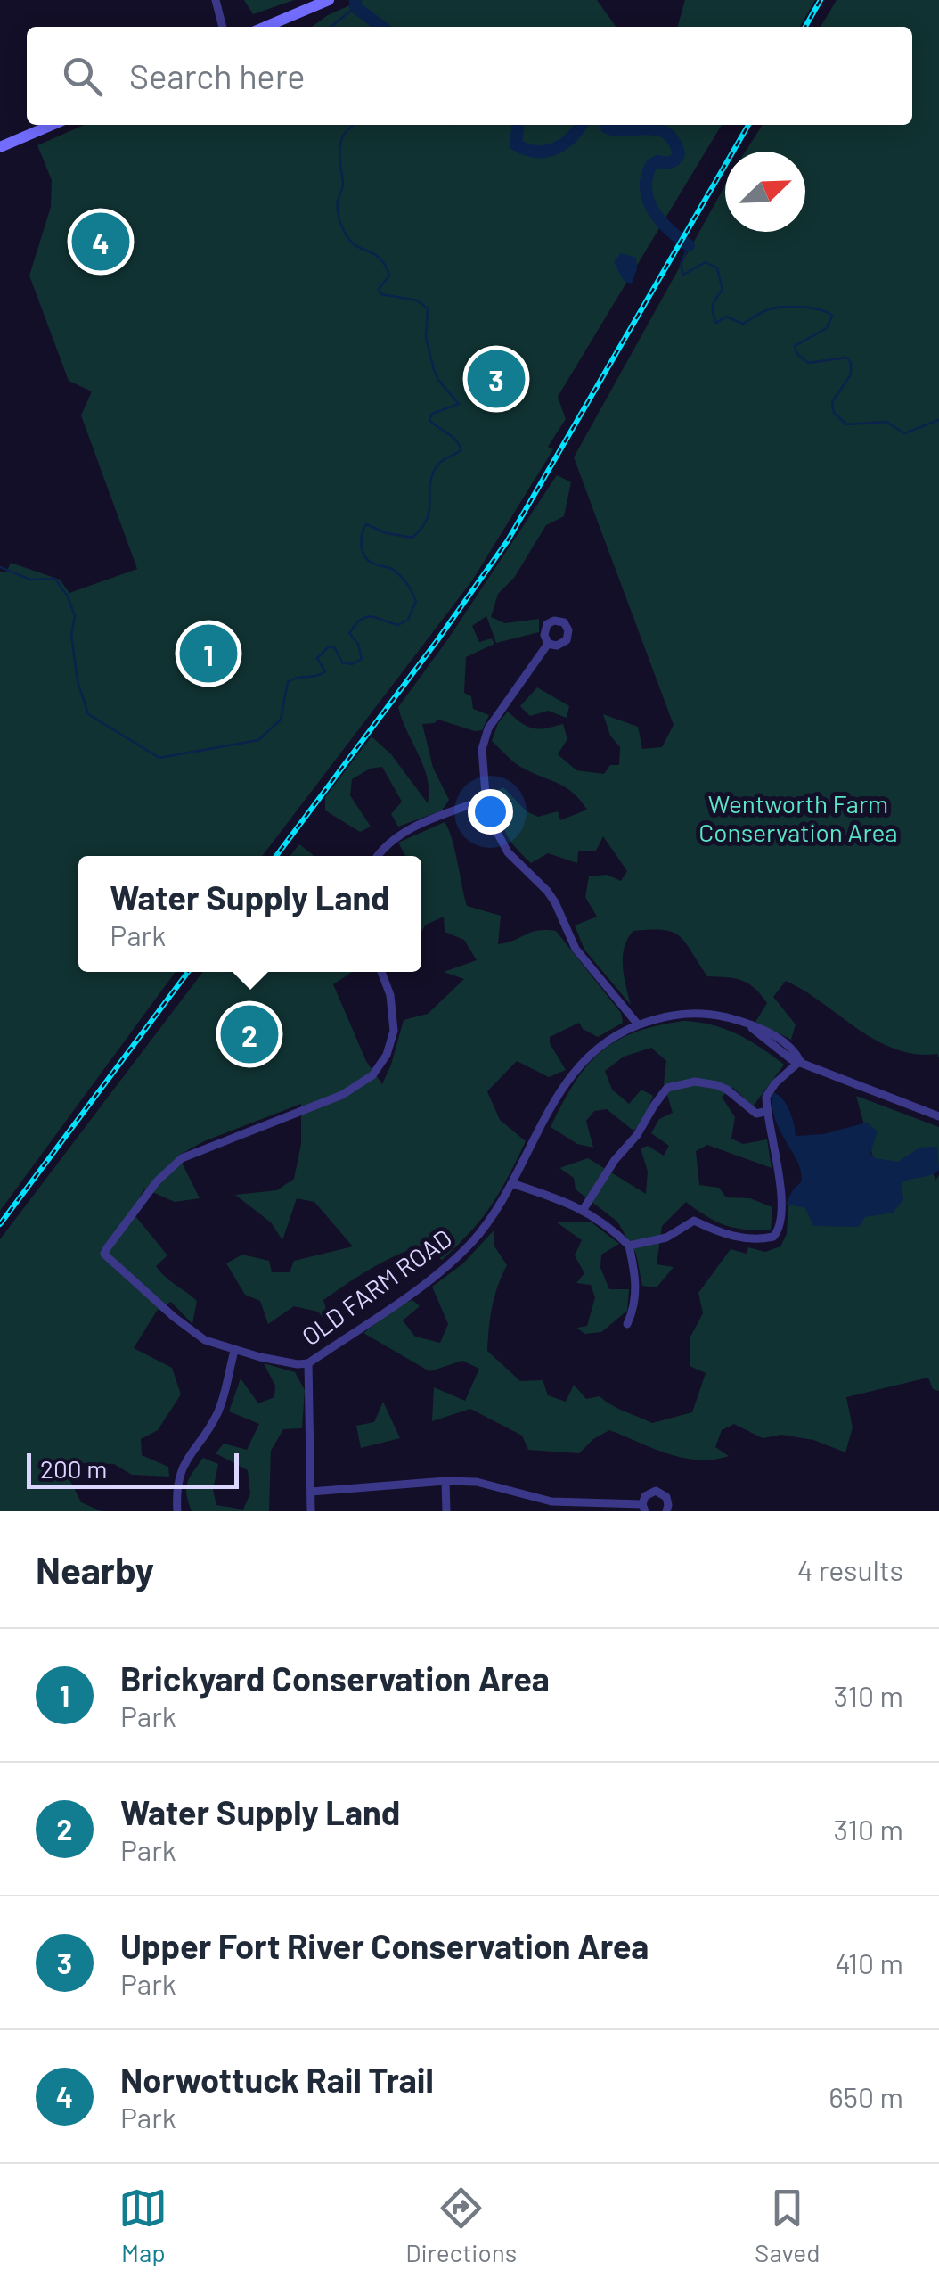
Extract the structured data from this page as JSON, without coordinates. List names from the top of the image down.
{
  "streets": {
    "street": ["OLD FARM ROAD"]
  },
  "parks": ["Wentworth Farm Conservation Area"],
  "scale_bar": "200 m",
  "north": "top right",
  "page": {
    "search": "Search here",
    "pins": [
      "4",
      "3",
      "1",
      "2"
    ],
    "popup": ["Water Supply Land", "Park"],
    "scale": "200 m",
    "heading": ["Nearby", "4 results"],
    "list": [
      {
        "mark": "1",
        "name": "Brickyard Conservation Area",
        "note": "Park",
        "value": "310 m"
      },
      {
        "mark": "2",
        "name": "Water Supply Land",
        "note": "Park",
        "value": "310 m"
      },
      {
        "mark": "3",
        "name": "Upper Fort River Conservation Area",
        "note": "Park",
        "value": "410 m"
      },
      {
        "mark": "4",
        "name": "Norwottuck Rail Trail",
        "note": "Park",
        "value": "650 m"
      }
    ],
    "nav": ["Map", "Directions", "Saved"]
  }
}
